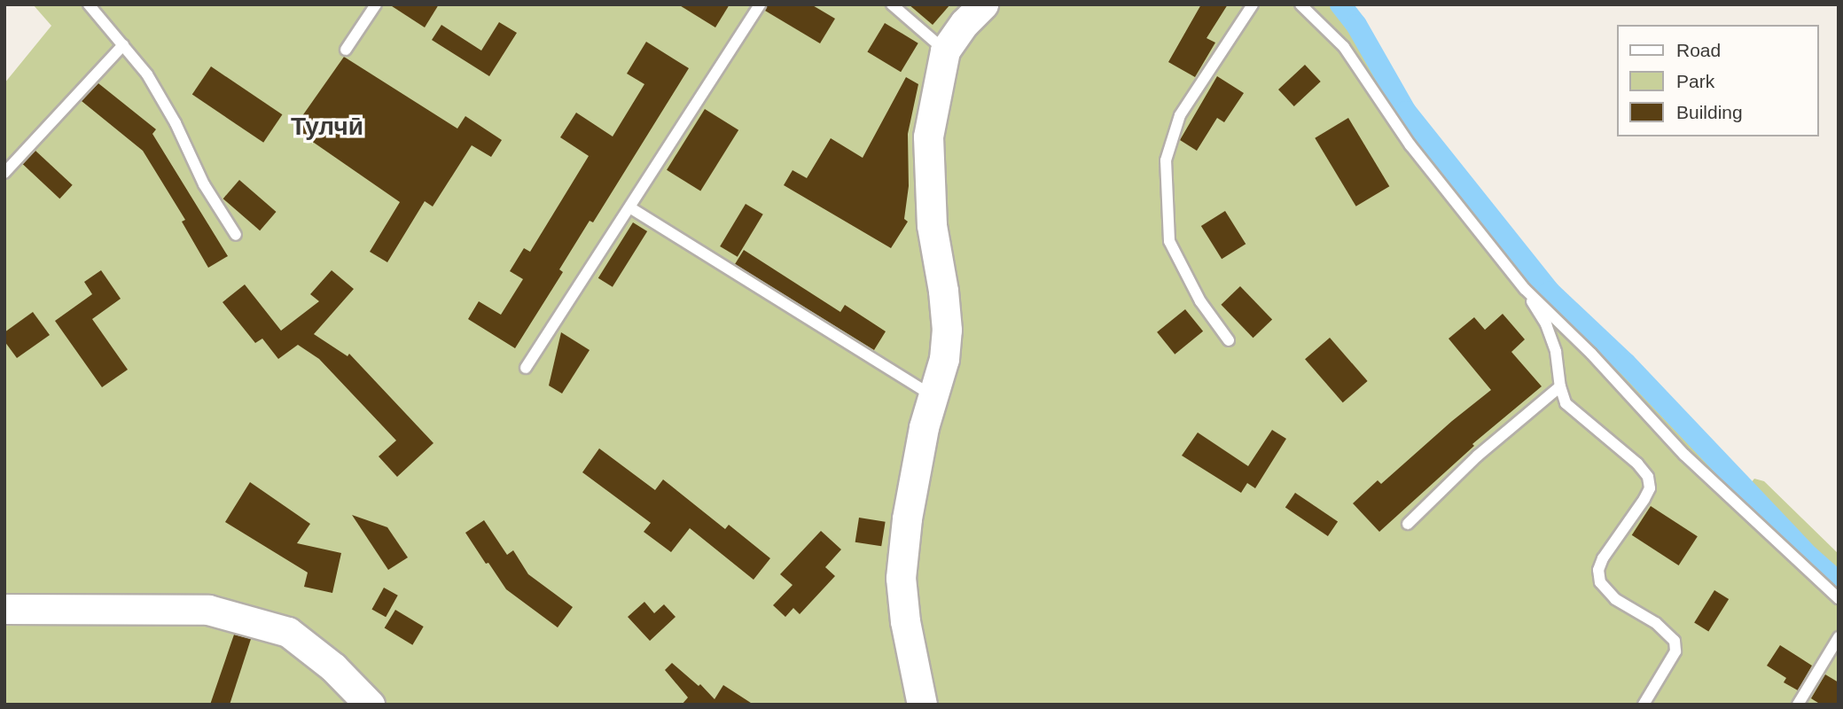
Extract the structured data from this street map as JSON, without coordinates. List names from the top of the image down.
{
  "districts": ["Тулчӣ"],
  "legend": ["Road", "Park", "Building"]
}
